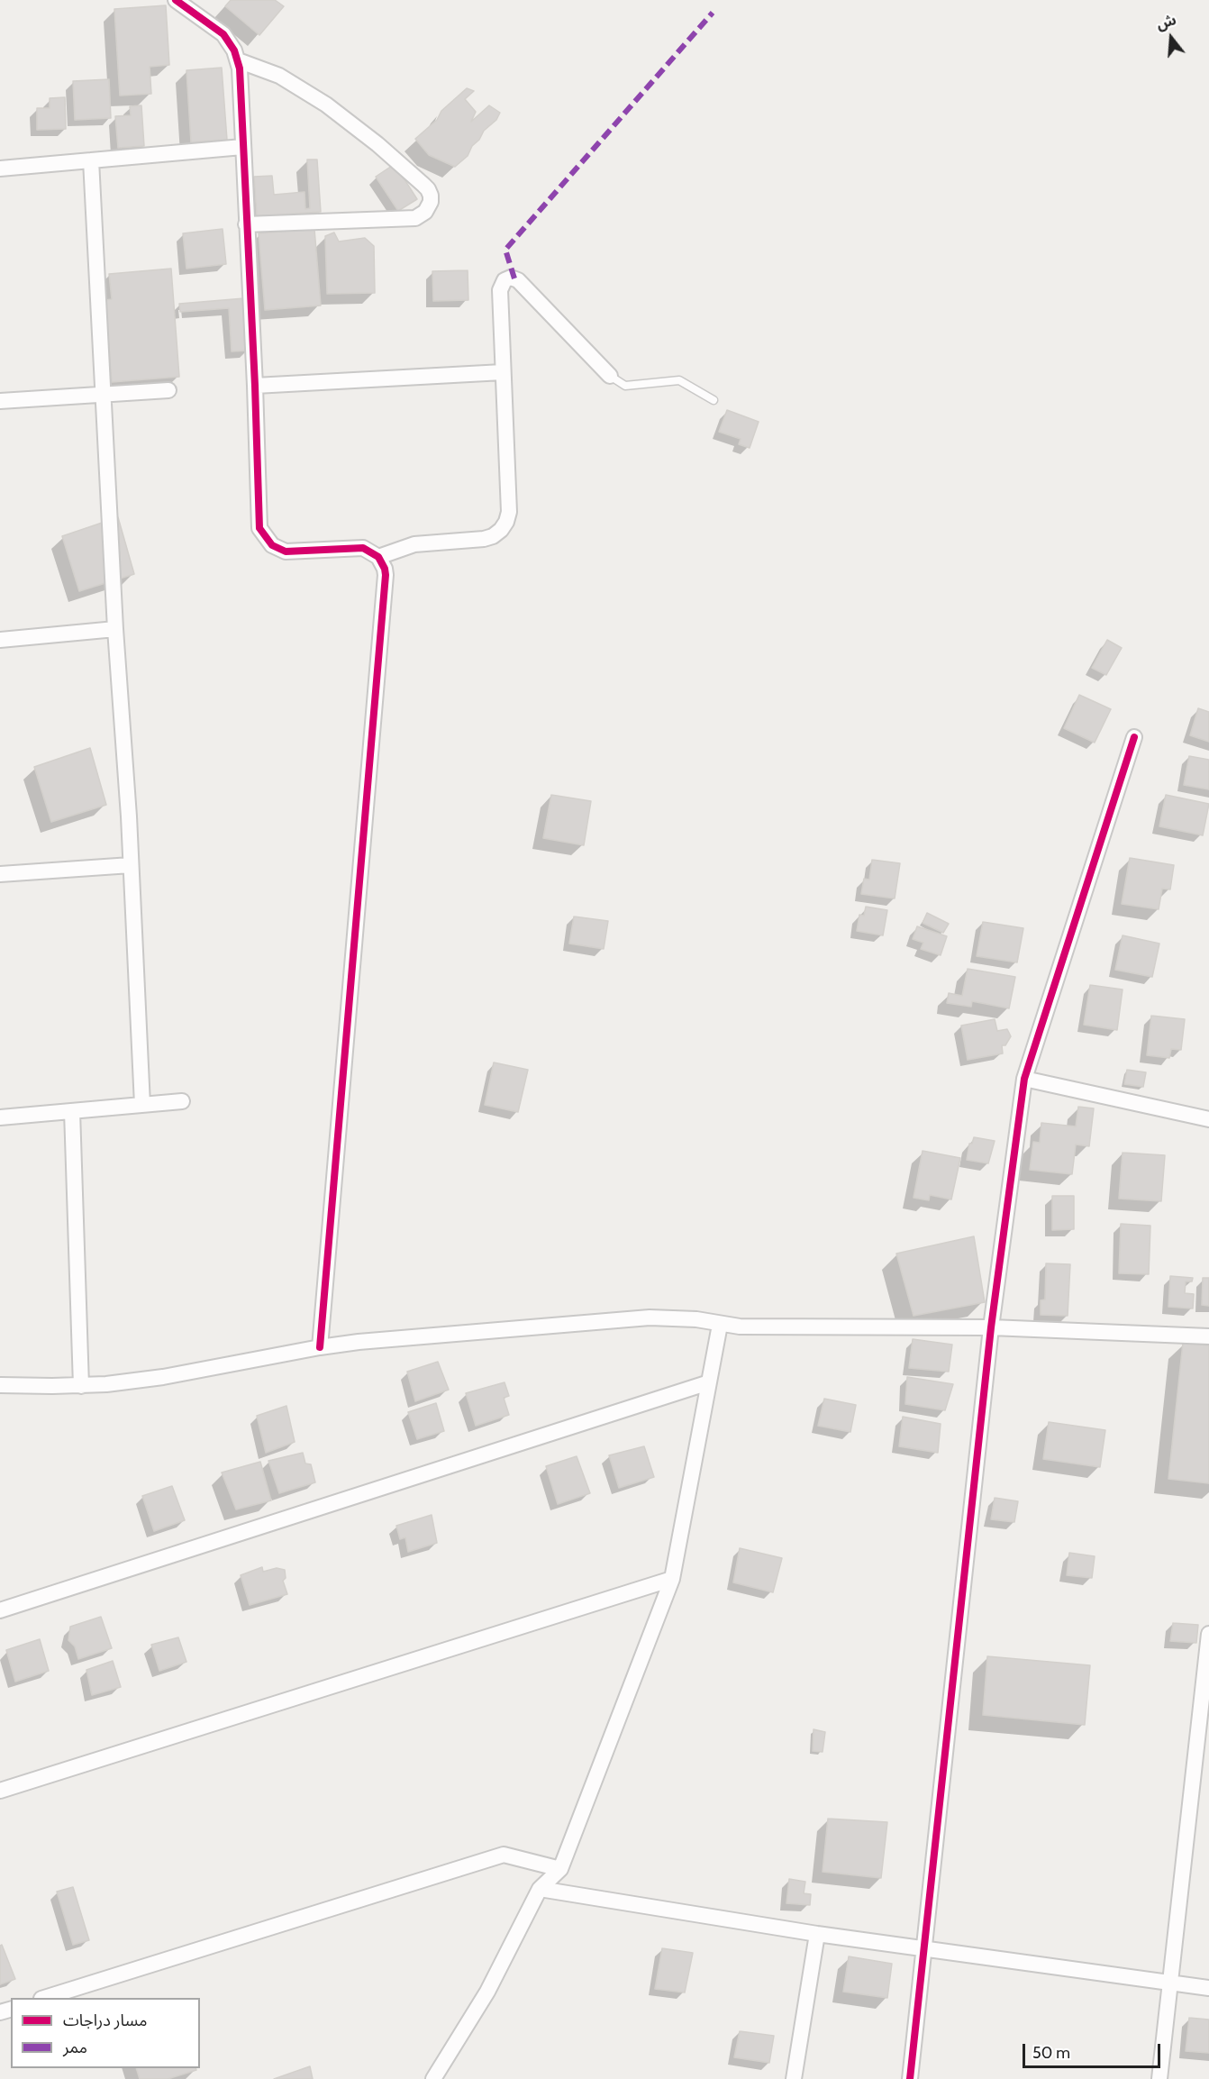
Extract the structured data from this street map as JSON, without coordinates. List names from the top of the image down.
{
  "legend": ["مسار دراجات", "ممر"],
  "scale_bar": "50 m",
  "north": "top"
}
